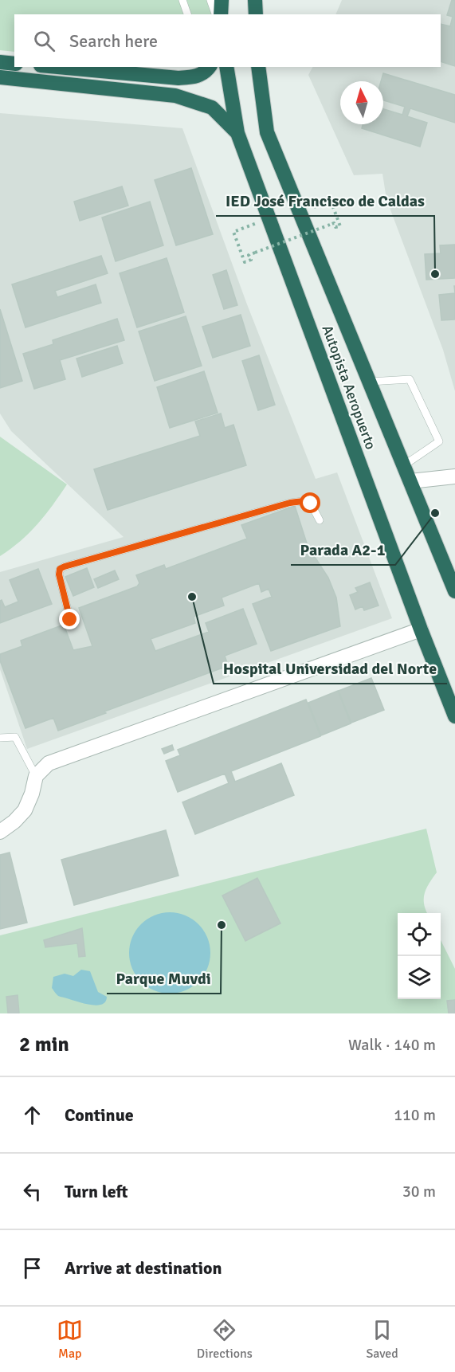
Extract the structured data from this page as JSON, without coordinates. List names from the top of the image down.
{
  "streets": {
    "highway": ["Autopista Aeropuerto"]
  },
  "places": [
    "IED José Francisco de Caldas",
    "Parada A2-1",
    "Hospital Universidad del Norte",
    "Parque Muvdi"
  ],
  "north": "top",
  "page": {
    "search": "Search here",
    "heading": ["2 min", "Walk · 140 m"],
    "list": [
      ["Continue", "110 m"],
      ["Turn left", "30 m"],
      "Arrive at destination"
    ],
    "nav": ["Map", "Directions", "Saved"]
  }
}
